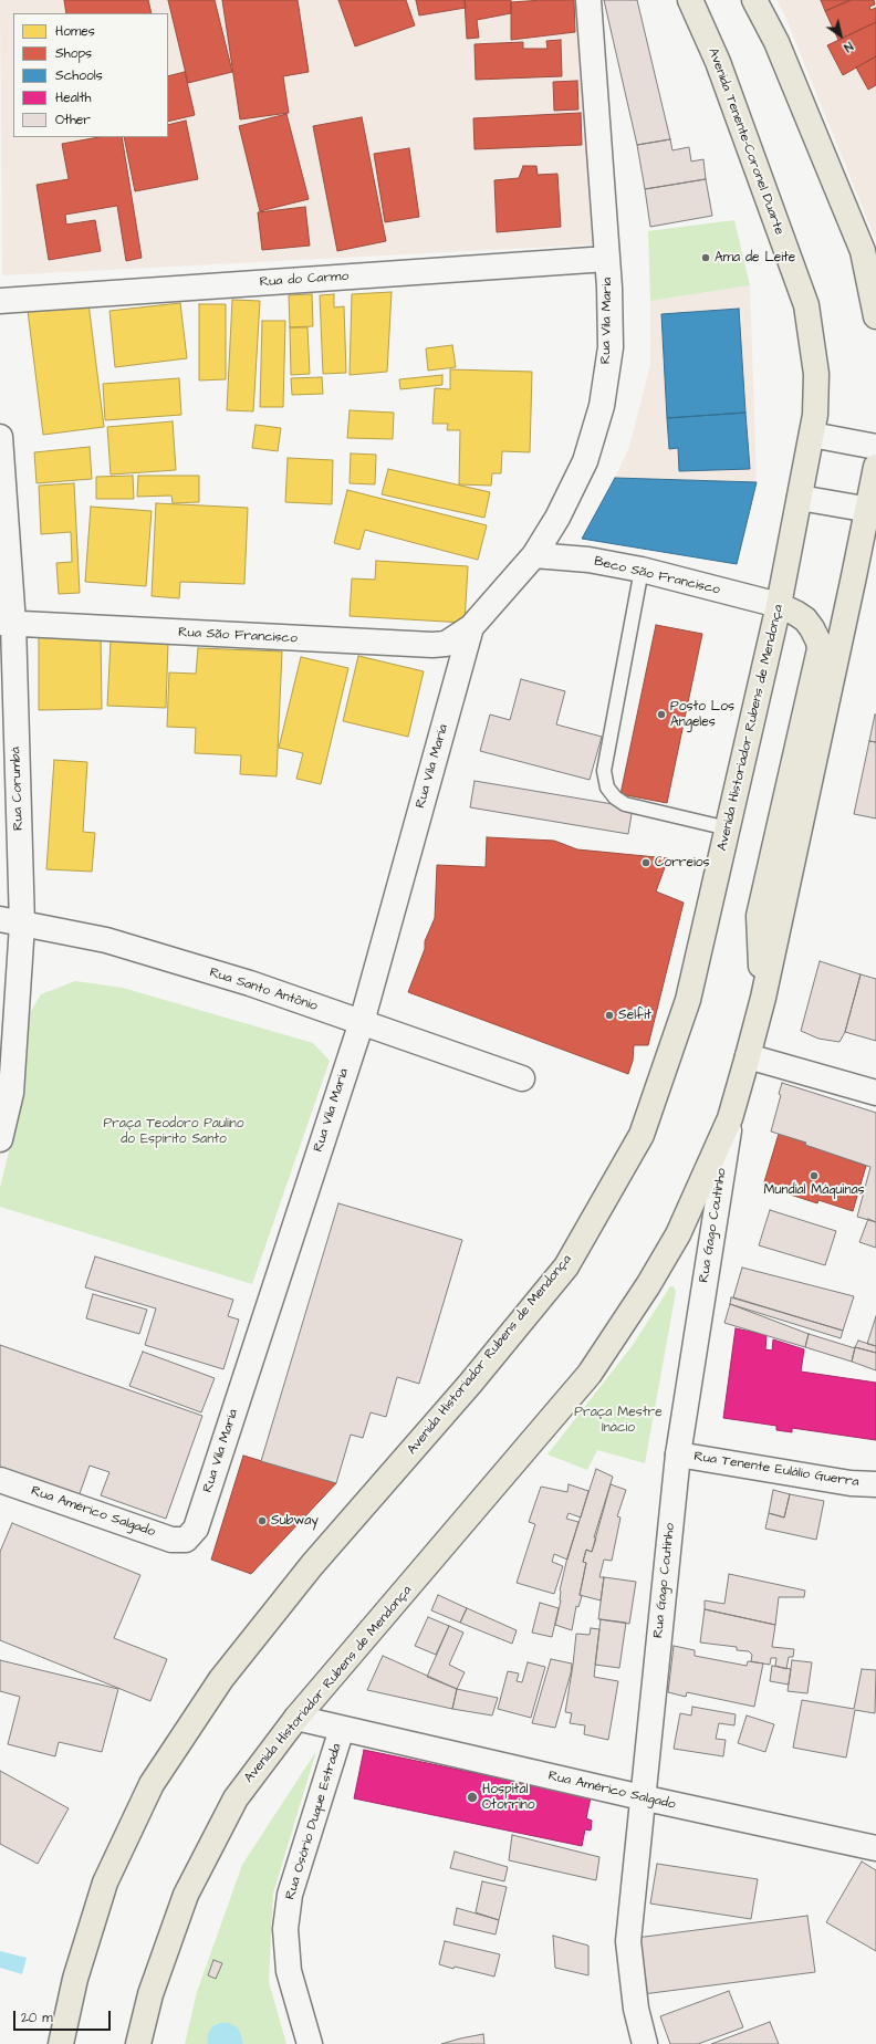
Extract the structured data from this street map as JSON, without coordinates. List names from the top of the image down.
{
  "streets": {
    "main road": ["Avenida Tenente-Coronel Duarte", "Avenida Historiador Rubens de Mendonça"],
    "street": [
      "Rua do Carmo",
      "Rua Vila Maria",
      "Beco São Francisco",
      "Rua São Francisco",
      "Rua Corumbá",
      "Rua Santo Antônio",
      "Rua Gago Coutinho",
      "Rua Tenente Eulálio Guerra",
      "Rua Américo Salgado",
      "Rua Osório Duque Estrada"
    ]
  },
  "crossings": [
    ["Avenida Tenente-Coronel Duarte", "Avenida Historiador Rubens de Mendonça"],
    ["Rua do Carmo", "Rua Vila Maria"],
    ["Rua Vila Maria", "Beco São Francisco"],
    ["Rua Vila Maria", "Rua São Francisco"],
    ["Rua Vila Maria", "Rua Santo Antônio"],
    ["Rua Vila Maria", "Rua Américo Salgado"],
    ["Beco São Francisco", "Avenida Historiador Rubens de Mendonça"],
    ["Rua São Francisco", "Rua Corumbá"],
    ["Avenida Historiador Rubens de Mendonça", "Rua Gago Coutinho"],
    ["Avenida Historiador Rubens de Mendonça", "Rua Américo Salgado"],
    ["Rua Corumbá", "Rua Santo Antônio"],
    ["Rua Gago Coutinho", "Rua Tenente Eulálio Guerra"],
    ["Rua Gago Coutinho", "Rua Américo Salgado"],
    ["Rua Américo Salgado", "Rua Osório Duque Estrada"]
  ],
  "parks": ["Praça Teodoro Paulino do Espírito Santo", "Praça Mestre Inácio"],
  "places": [
    "Ama de Leite",
    "Posto Los Angeles",
    "Correios",
    "Selfit",
    "Mundial Máquinas",
    "Subway",
    "Hospital Otorrino"
  ],
  "legend": [
    "Homes",
    "Shops",
    "Schools",
    "Health",
    "Other"
  ],
  "scale_bar": "20 m",
  "north": "bottom right"
}
